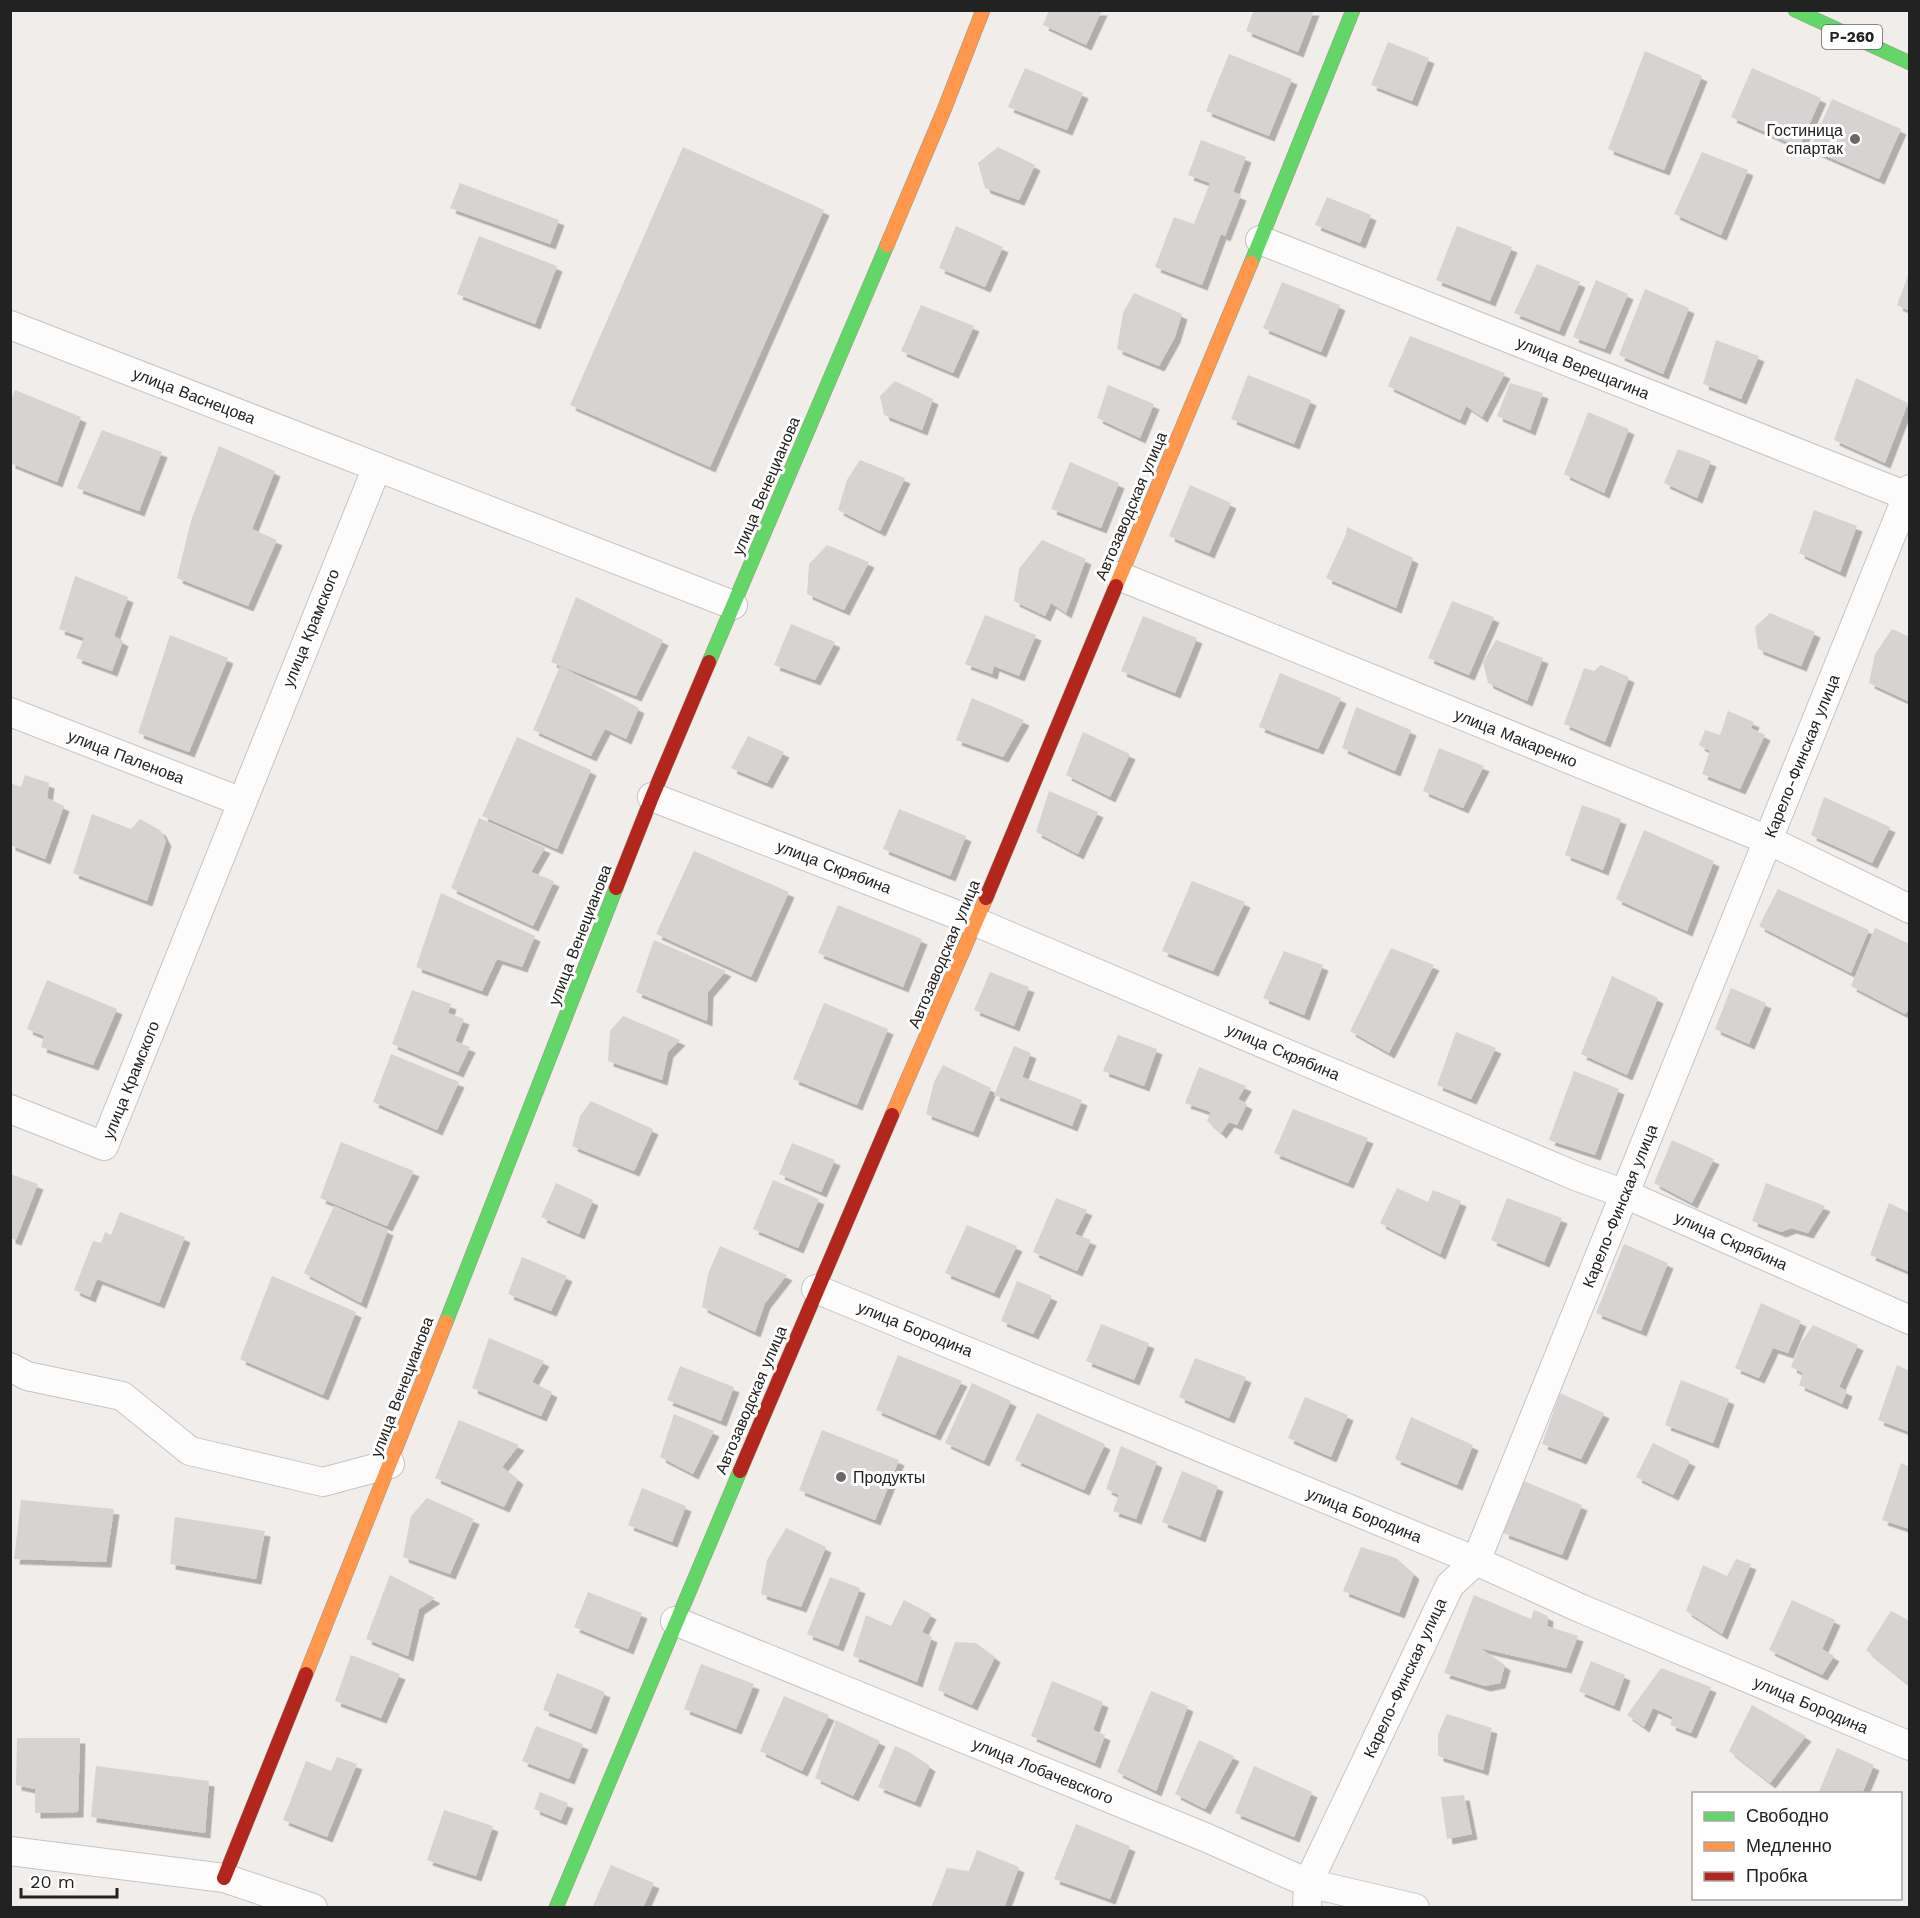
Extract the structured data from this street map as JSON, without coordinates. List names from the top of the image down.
{
  "streets": {
    "main road": ["Р-260", "улица Венецианова", "Автозаводская улица"],
    "street": [
      "улица Верещагина",
      "улица Васнецова",
      "улица Крамского",
      "улица Макаренко",
      "Карело-Финская улица",
      "улица Паленова",
      "улица Скрябина",
      "улица Бородина",
      "улица Лобачевского"
    ]
  },
  "crossings": [
    ["улица Верещагина", "Автозаводская улица"],
    ["улица Верещагина", "Карело-Финская улица"],
    ["улица Васнецова", "улица Крамского"],
    ["улица Венецианова", "улица Скрябина"],
    ["Автозаводская улица", "улица Макаренко"],
    ["Автозаводская улица", "улица Скрябина"],
    ["Автозаводская улица", "улица Бородина"],
    ["Автозаводская улица", "улица Лобачевского"],
    ["улица Крамского", "улица Паленова"],
    ["улица Макаренко", "Карело-Финская улица"],
    ["Карело-Финская улица", "улица Скрябина"],
    ["Карело-Финская улица", "улица Бородина"],
    ["Карело-Финская улица", "улица Лобачевского"]
  ],
  "places": ["Гостиница спартак", "Продукты"],
  "legend": ["Свободно", "Медленно", "Пробка"],
  "scale_bar": "20 m"
}
